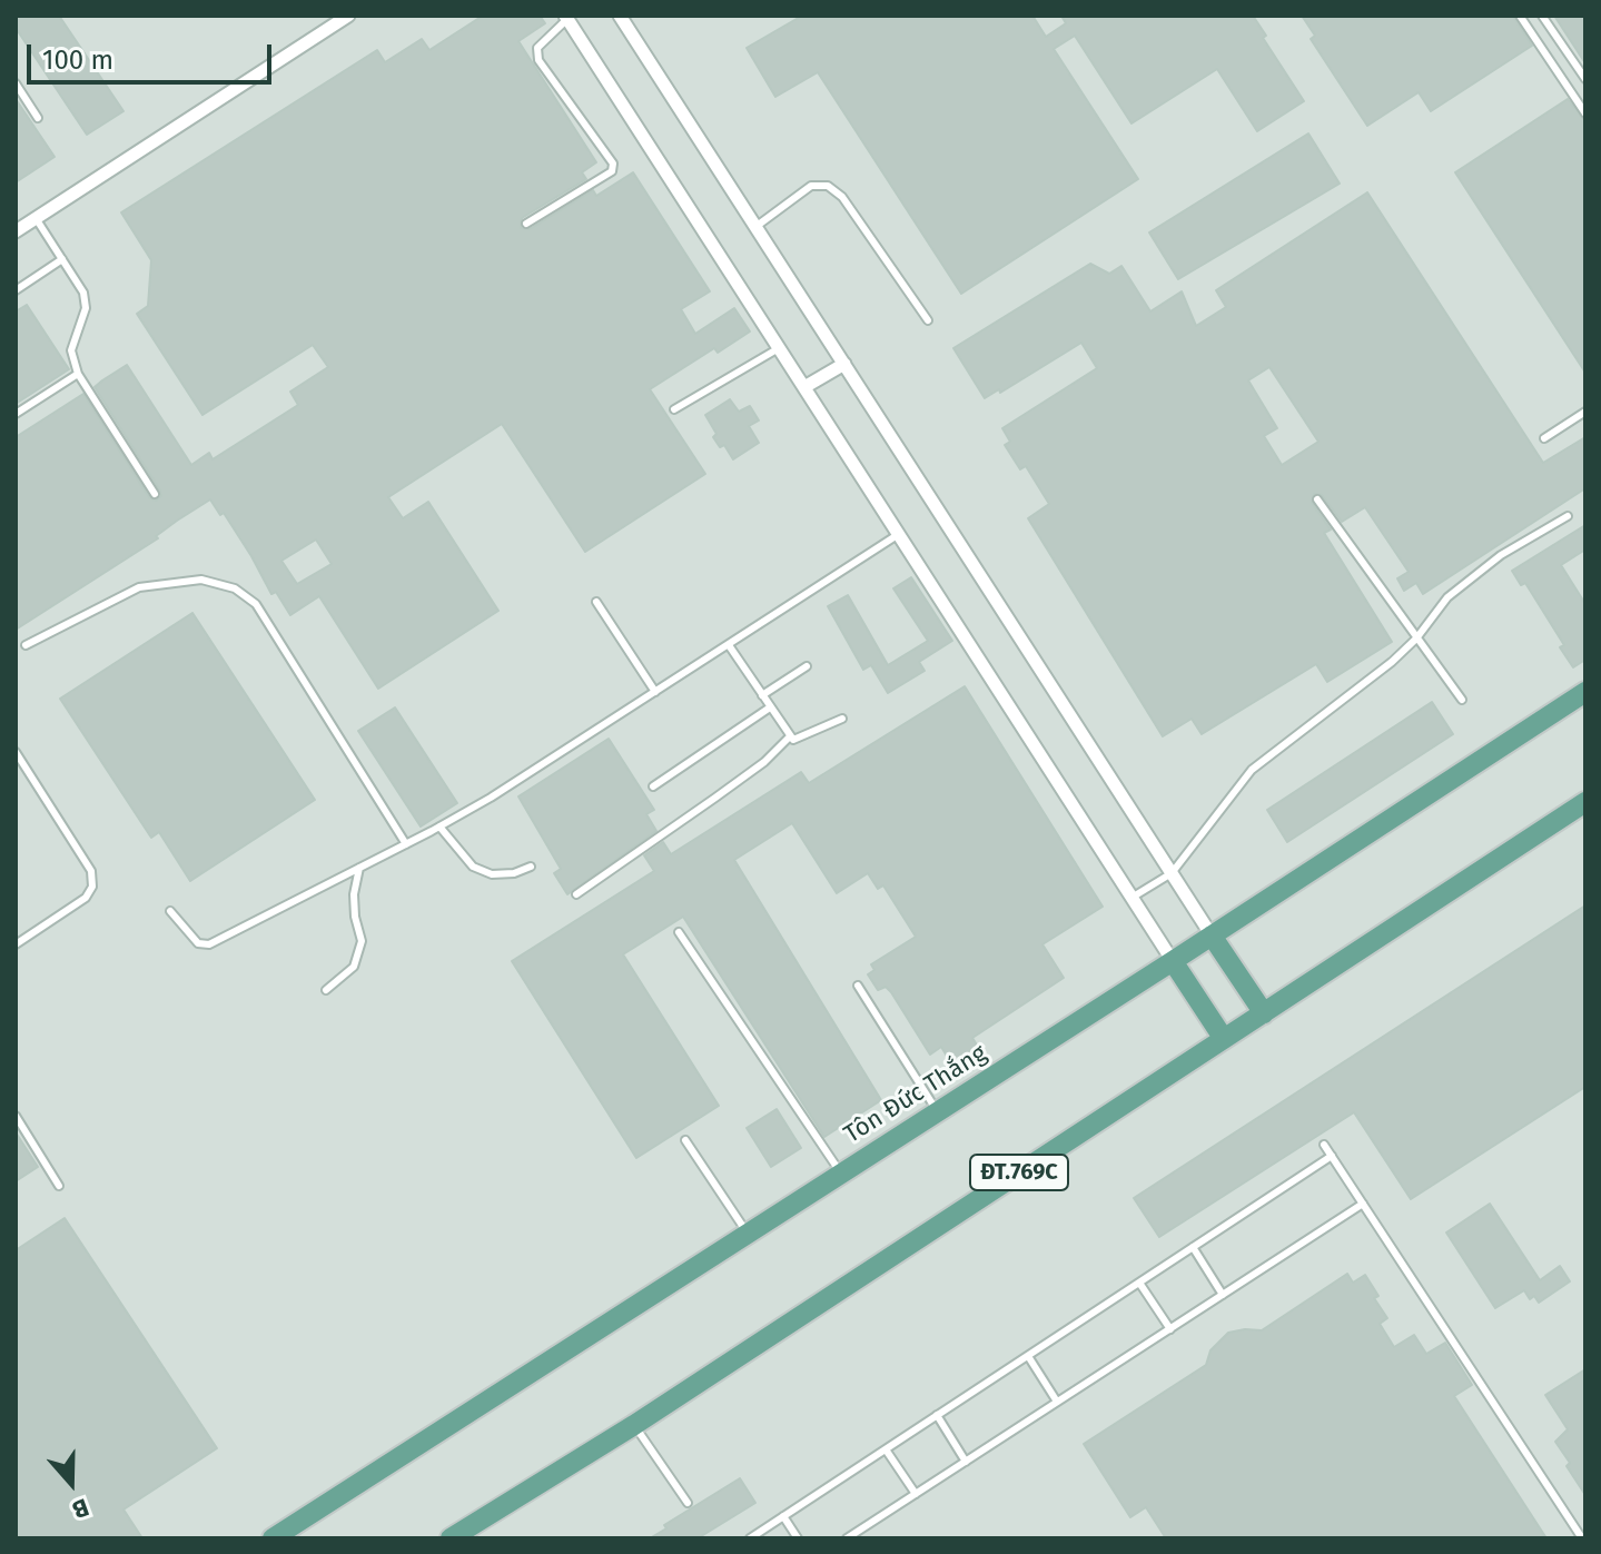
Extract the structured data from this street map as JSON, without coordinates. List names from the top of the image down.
{
  "streets": {
    "main road": ["Tôn Đức Thắng", "ĐT.769C"]
  },
  "scale_bar": "100 m",
  "north": "bottom"
}
